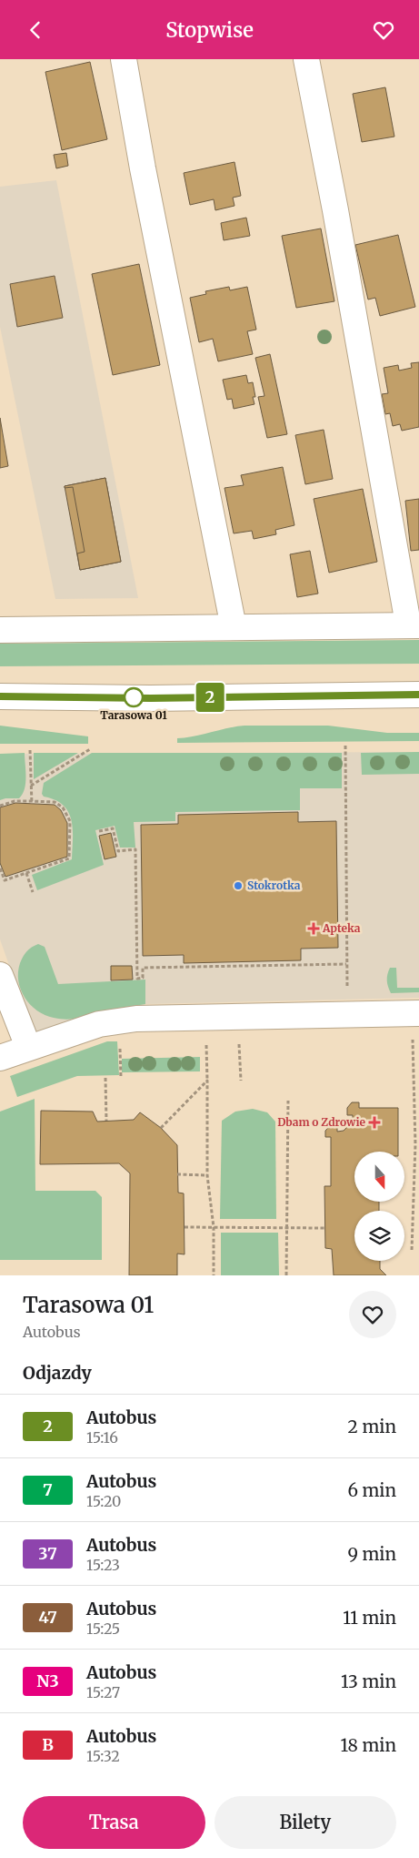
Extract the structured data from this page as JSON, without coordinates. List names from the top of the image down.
{
  "places": {
    "other": ["Tarasowa 01", "Stokrotka"],
    "health": ["Apteka", "Dbam o Zdrowie"]
  },
  "lines": ["bus line 2"],
  "north": "bottom",
  "page": {
    "header": "Stopwise",
    "on_map": "2",
    "heading": [
      ["Tarasowa 01", "Autobus"],
      "Odjazdy"
    ],
    "list": [
      {
        "mark": "2",
        "name": "Autobus",
        "note": "15:16",
        "value": "2 min"
      },
      {
        "mark": "7",
        "name": "Autobus",
        "note": "15:20",
        "value": "6 min"
      },
      {
        "mark": "37",
        "name": "Autobus",
        "note": "15:23",
        "value": "9 min"
      },
      {
        "mark": "47",
        "name": "Autobus",
        "note": "15:25",
        "value": "11 min"
      },
      {
        "mark": "N3",
        "name": "Autobus",
        "note": "15:27",
        "value": "13 min"
      },
      {
        "mark": "B",
        "name": "Autobus",
        "note": "15:32",
        "value": "18 min"
      }
    ],
    "buttons": ["Trasa", "Bilety"]
  }
}
